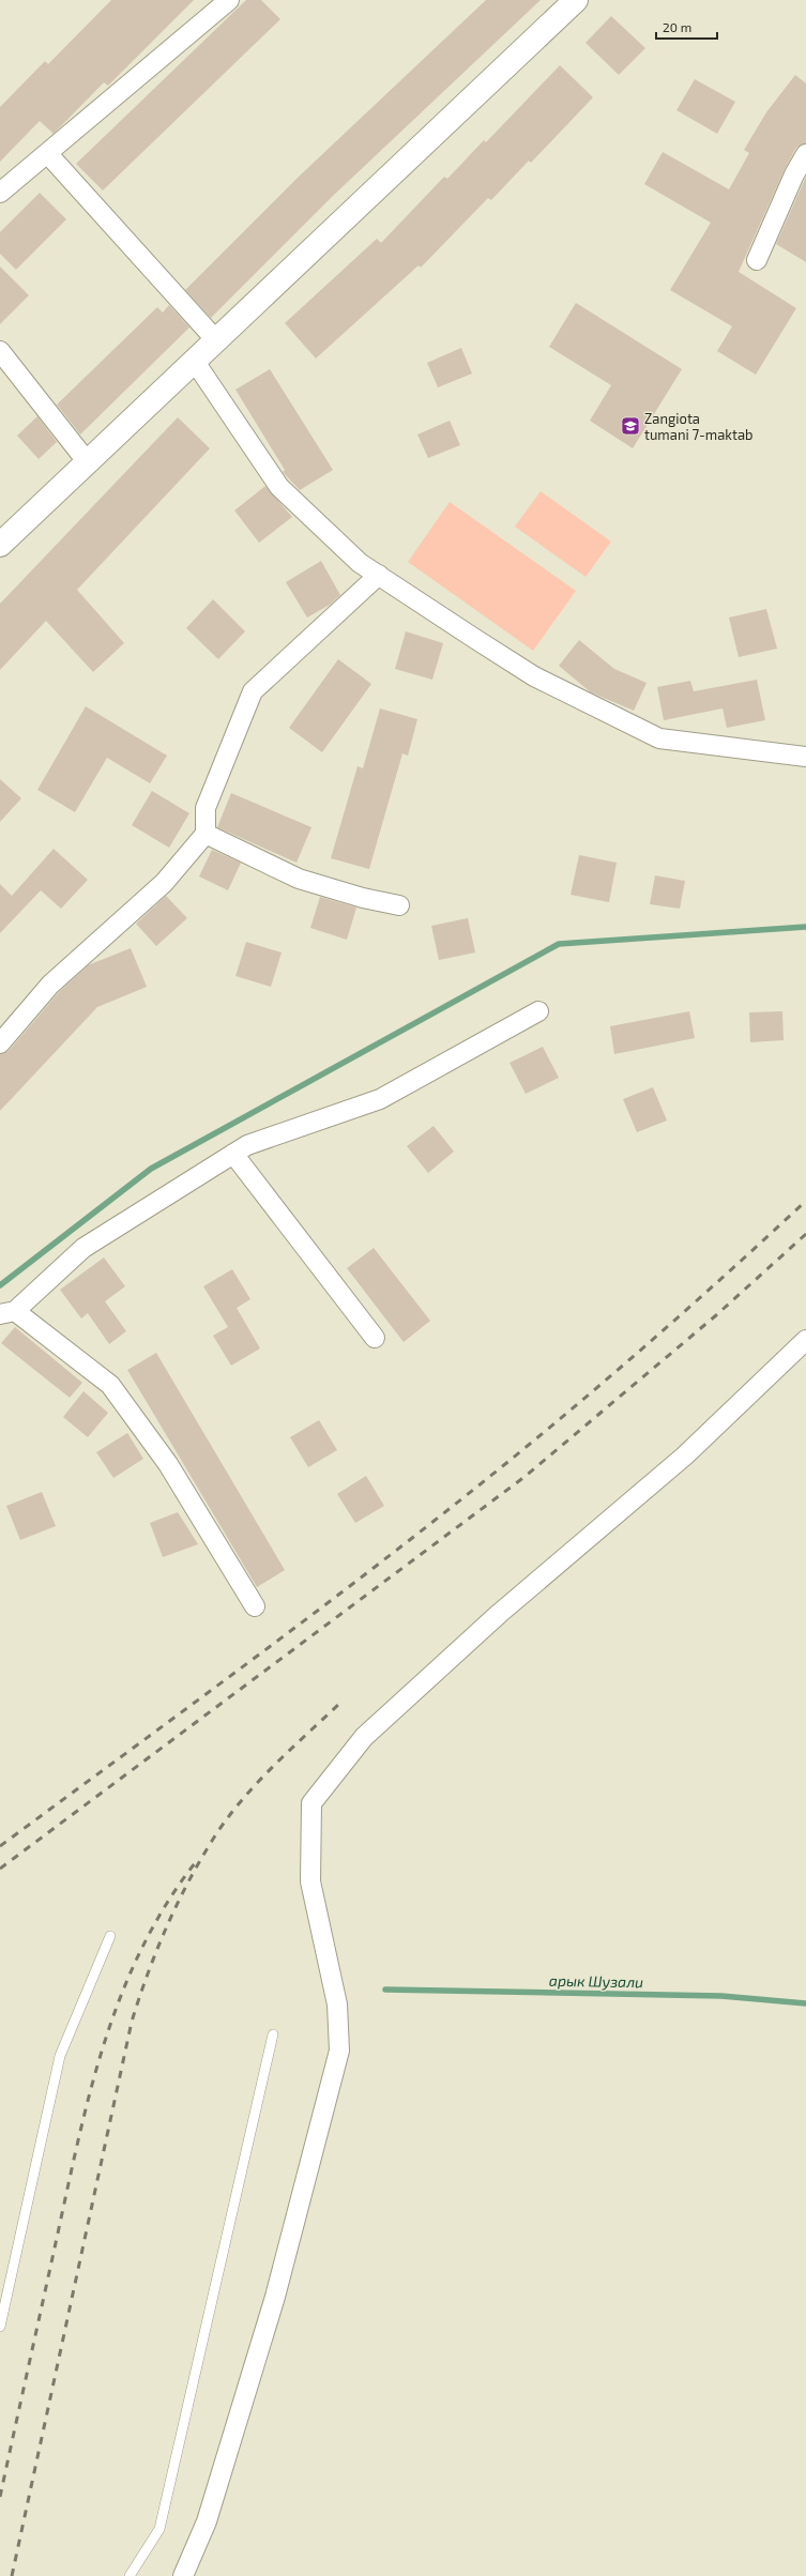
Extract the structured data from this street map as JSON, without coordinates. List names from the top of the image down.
{
  "water": ["арык Шузали"],
  "places": {
    "school or university": ["Zangiota tumani 7-maktab"]
  },
  "scale_bar": "20 m"
}
